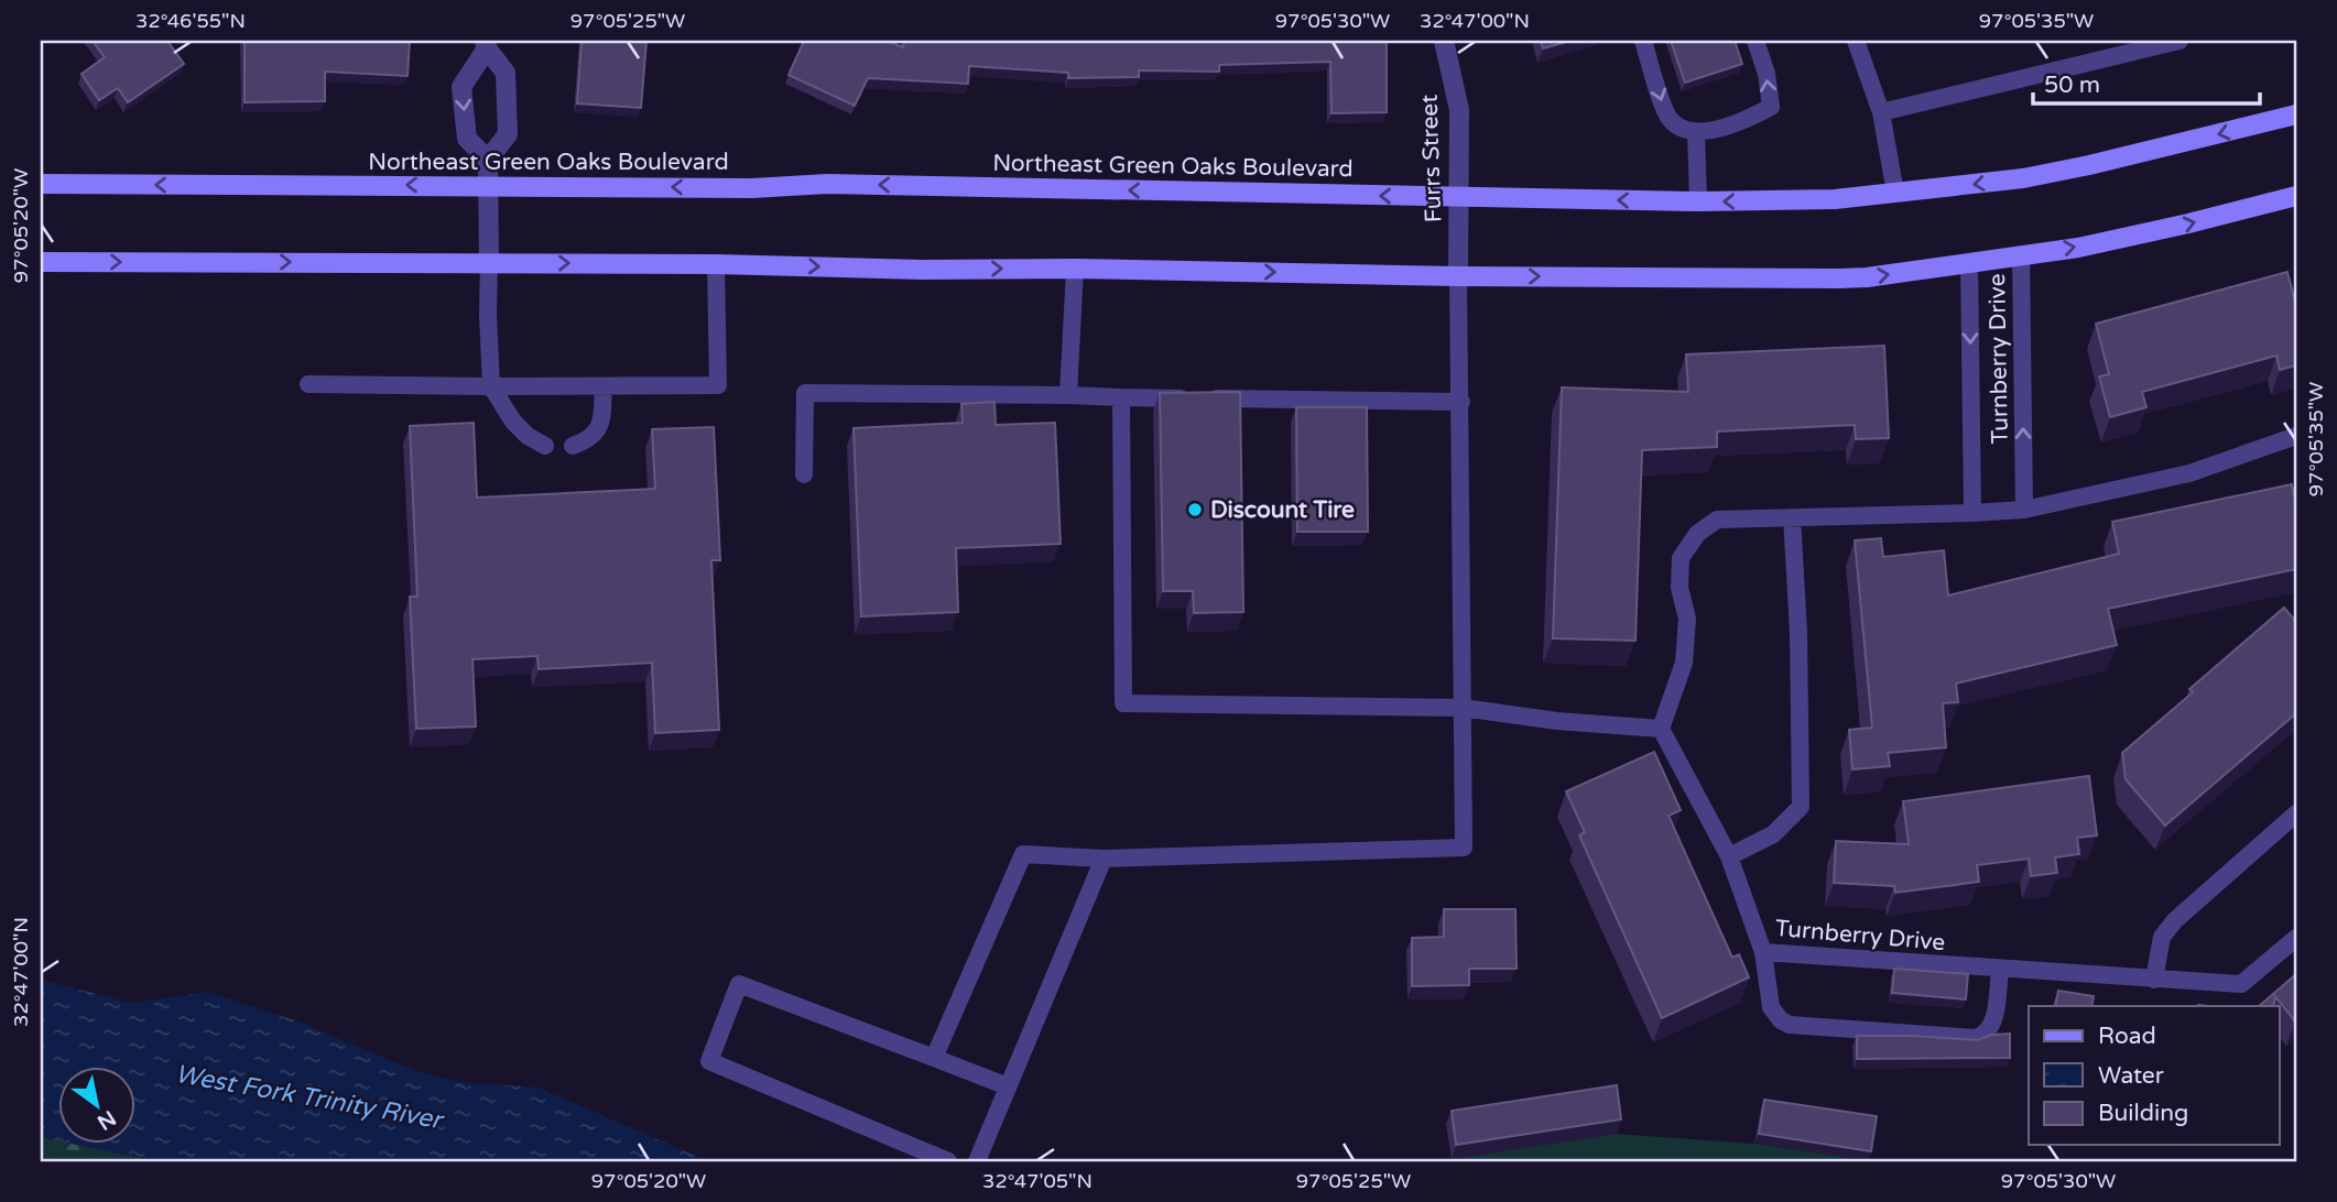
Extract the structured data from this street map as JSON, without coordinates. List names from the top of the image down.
{
  "streets": {
    "main road": ["Northeast Green Oaks Boulevard"],
    "street": ["Furrs Street"],
    "lane": ["Turnberry Drive"]
  },
  "crossings": [
    ["Furrs Street", "Northeast Green Oaks Boulevard"]
  ],
  "water": ["West Fork Trinity River"],
  "places": ["Discount Tire"],
  "legend": ["Road", "Water", "Building"],
  "scale_bar": "50 m",
  "north": "bottom right",
  "coordinates": [
    "32°46'55\"N",
    "97°05'25\"W",
    "97°05'30\"W",
    "32°47'00\"N",
    "97°05'35\"W",
    "97°05'20\"W",
    "32°47'05\"N"
  ]
}
